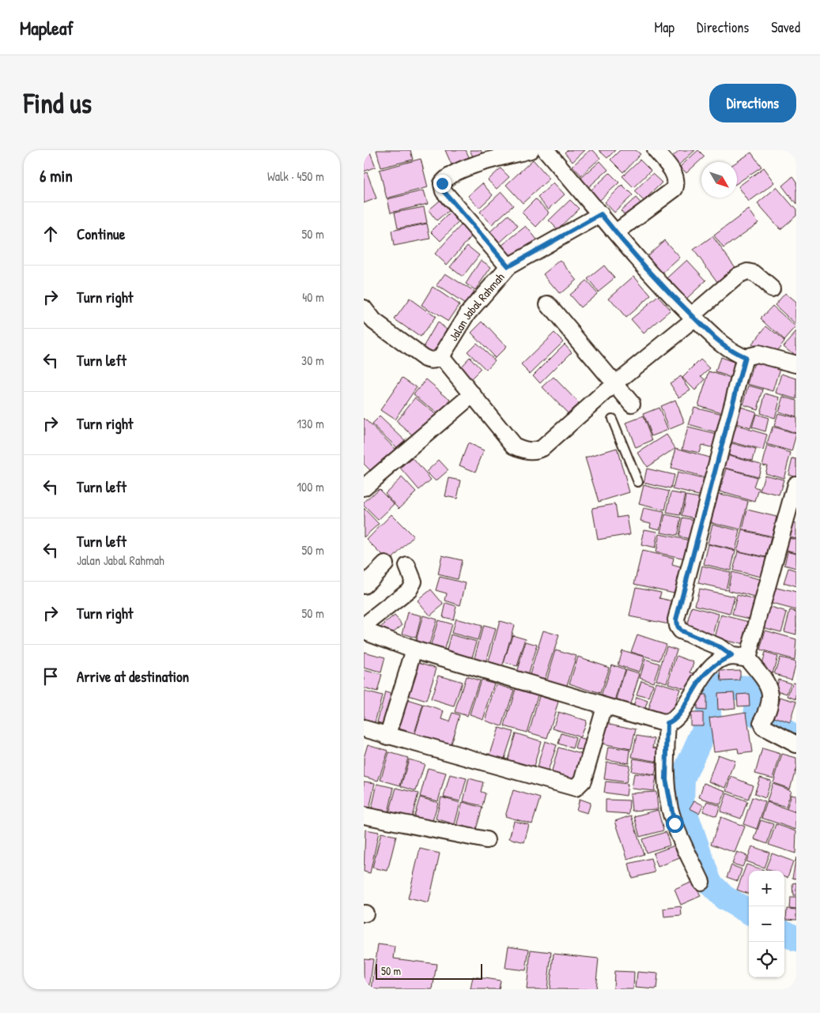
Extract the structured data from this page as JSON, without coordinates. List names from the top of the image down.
{
  "streets": {
    "street": ["Jalan Jabal Rahmah"]
  },
  "scale_bar": "50 m",
  "north": "bottom right",
  "page": {
    "header": "Mapleaf",
    "nav": ["Map", "Directions", "Saved"],
    "buttons": "Directions",
    "title": "Find us",
    "heading": ["6 min", "Walk · 450 m"],
    "list": [
      ["Continue", "50 m"],
      ["Turn right", "40 m"],
      ["Turn left", "30 m"],
      ["Turn right", "130 m"],
      ["Turn left", "100 m"],
      ["Turn left", "Jalan Jabal Rahmah", "50 m"],
      ["Turn right", "50 m"],
      "Arrive at destination"
    ],
    "map_buttons": ["+", "−"],
    "scale": "50 m"
  }
}
